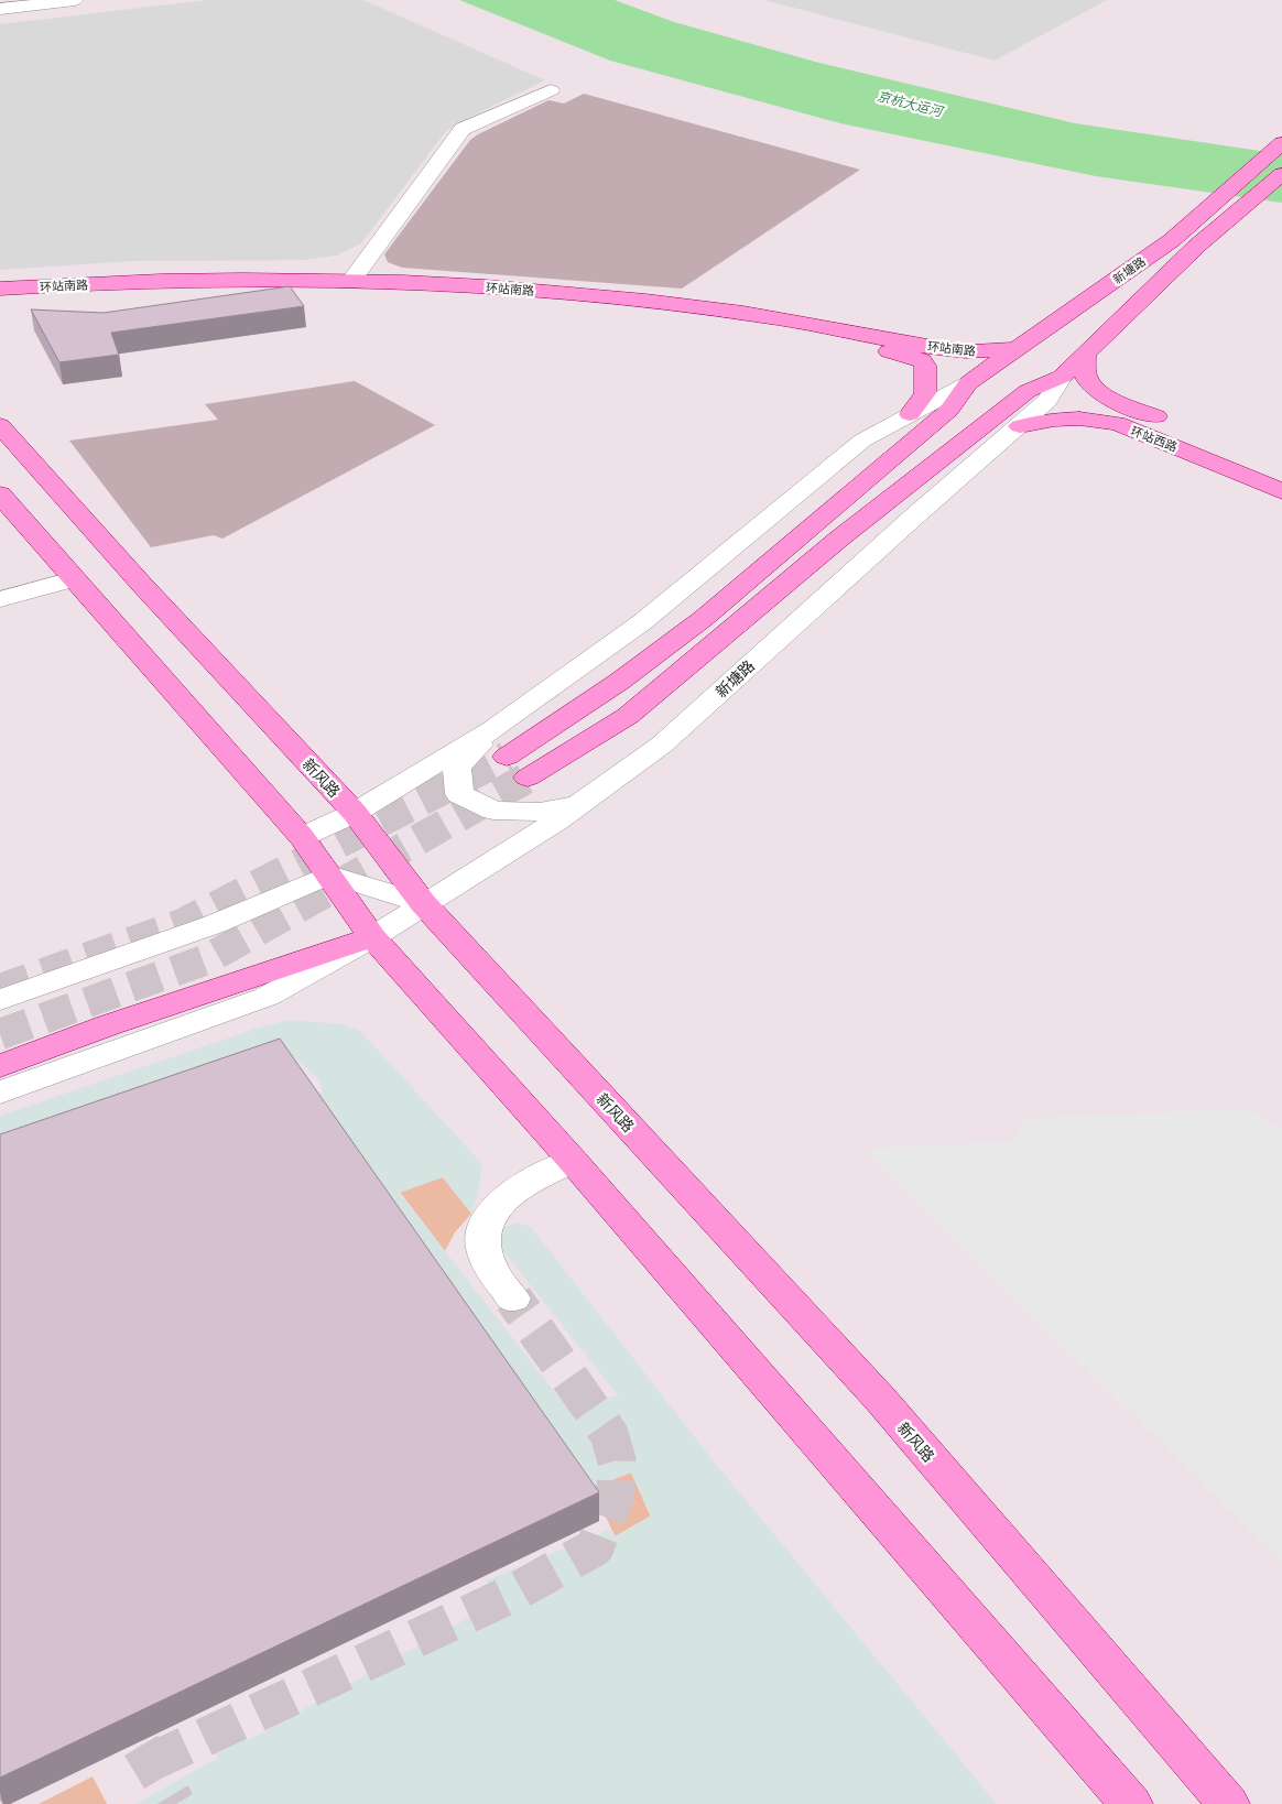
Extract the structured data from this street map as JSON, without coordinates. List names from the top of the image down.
{
  "streets": {
    "main road": [
      "新塘路",
      "环站南路",
      "环站西路",
      "新风路"
    ]
  },
  "crossings": [
    ["新塘路", "环站南路"],
    ["新塘路", "环站西路"],
    ["新塘路", "新风路"]
  ],
  "water": ["京杭大运河"]
}
